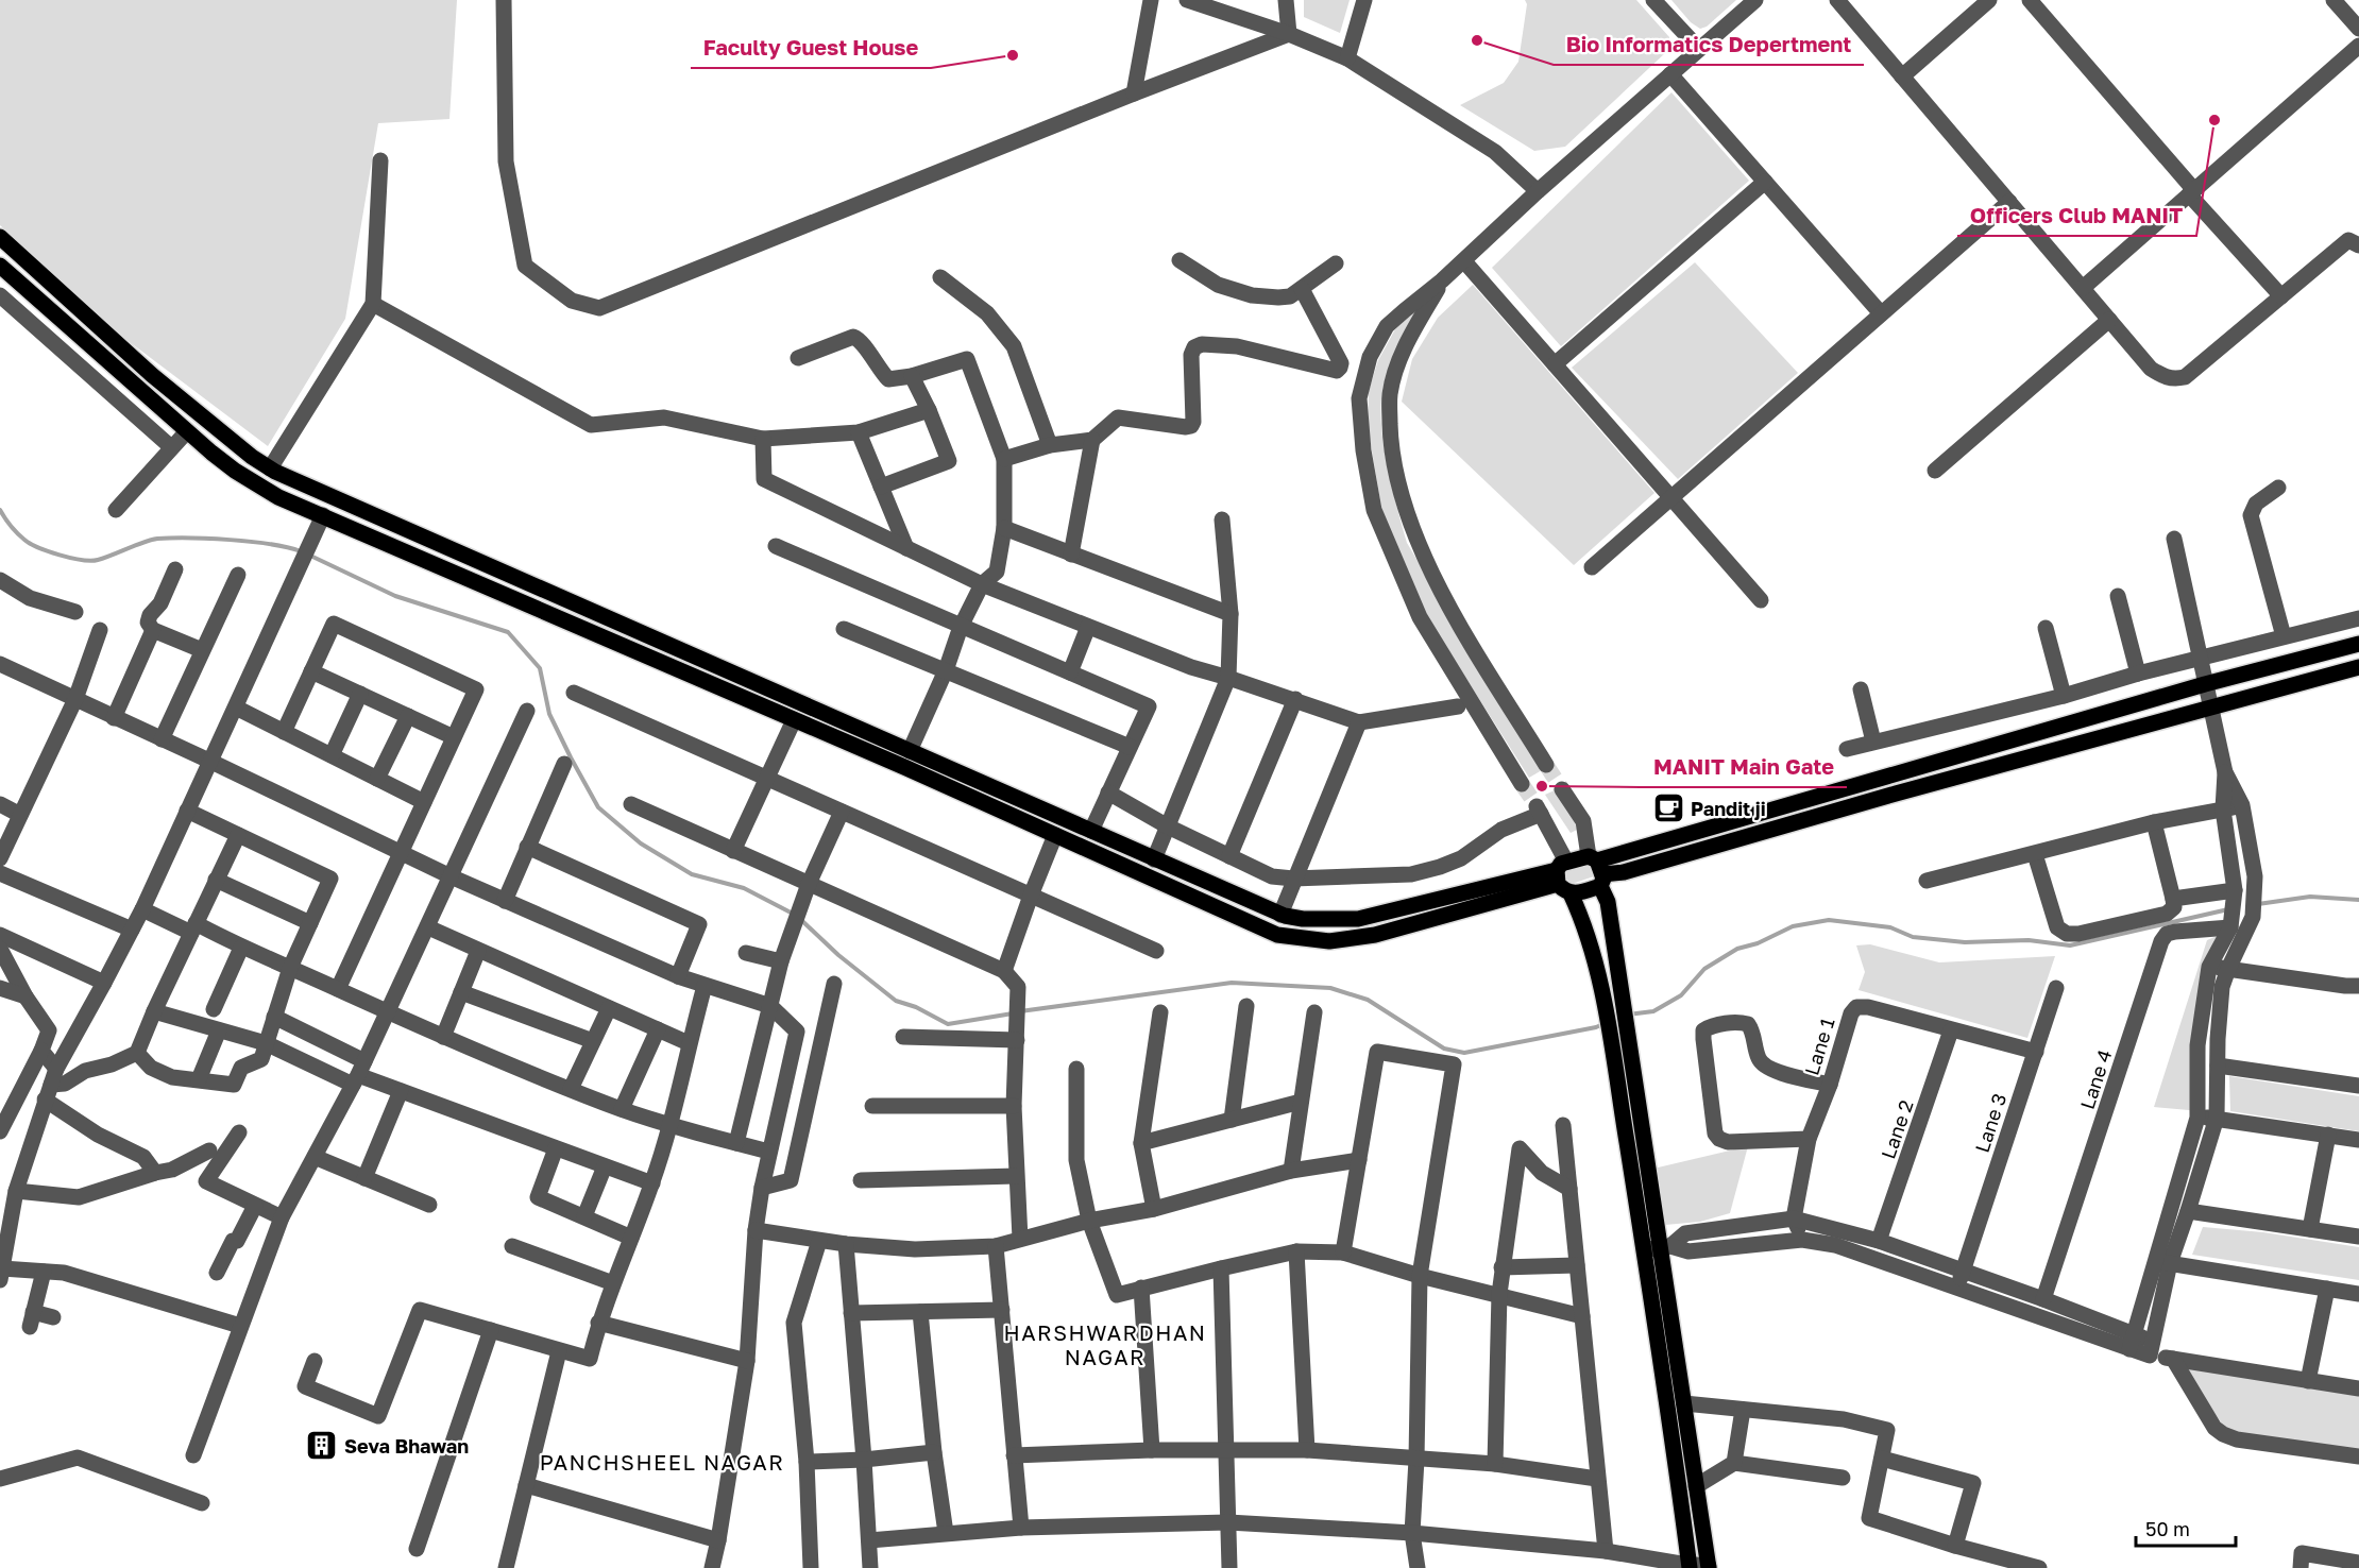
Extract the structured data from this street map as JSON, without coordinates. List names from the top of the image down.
{
  "streets": {
    "street": [
      "Lane 1",
      "Lane 4",
      "Lane 3",
      "Lane 2"
    ]
  },
  "crossings": [
    ["Lane 1", "Lane 3"],
    ["Lane 1", "Lane 2"]
  ],
  "districts": ["HARSHWARDHAN NAGAR", "PANCHSHEEL NAGAR"],
  "places": {
    "other": [
      "Bio Informatics Depertment",
      "Faculty Guest House",
      "Officers Club MANIT",
      "MANIT Main Gate"
    ],
    "cafe": ["Pandit ji"],
    "building": ["Seva Bhawan"]
  },
  "scale_bar": "50 m"
}
